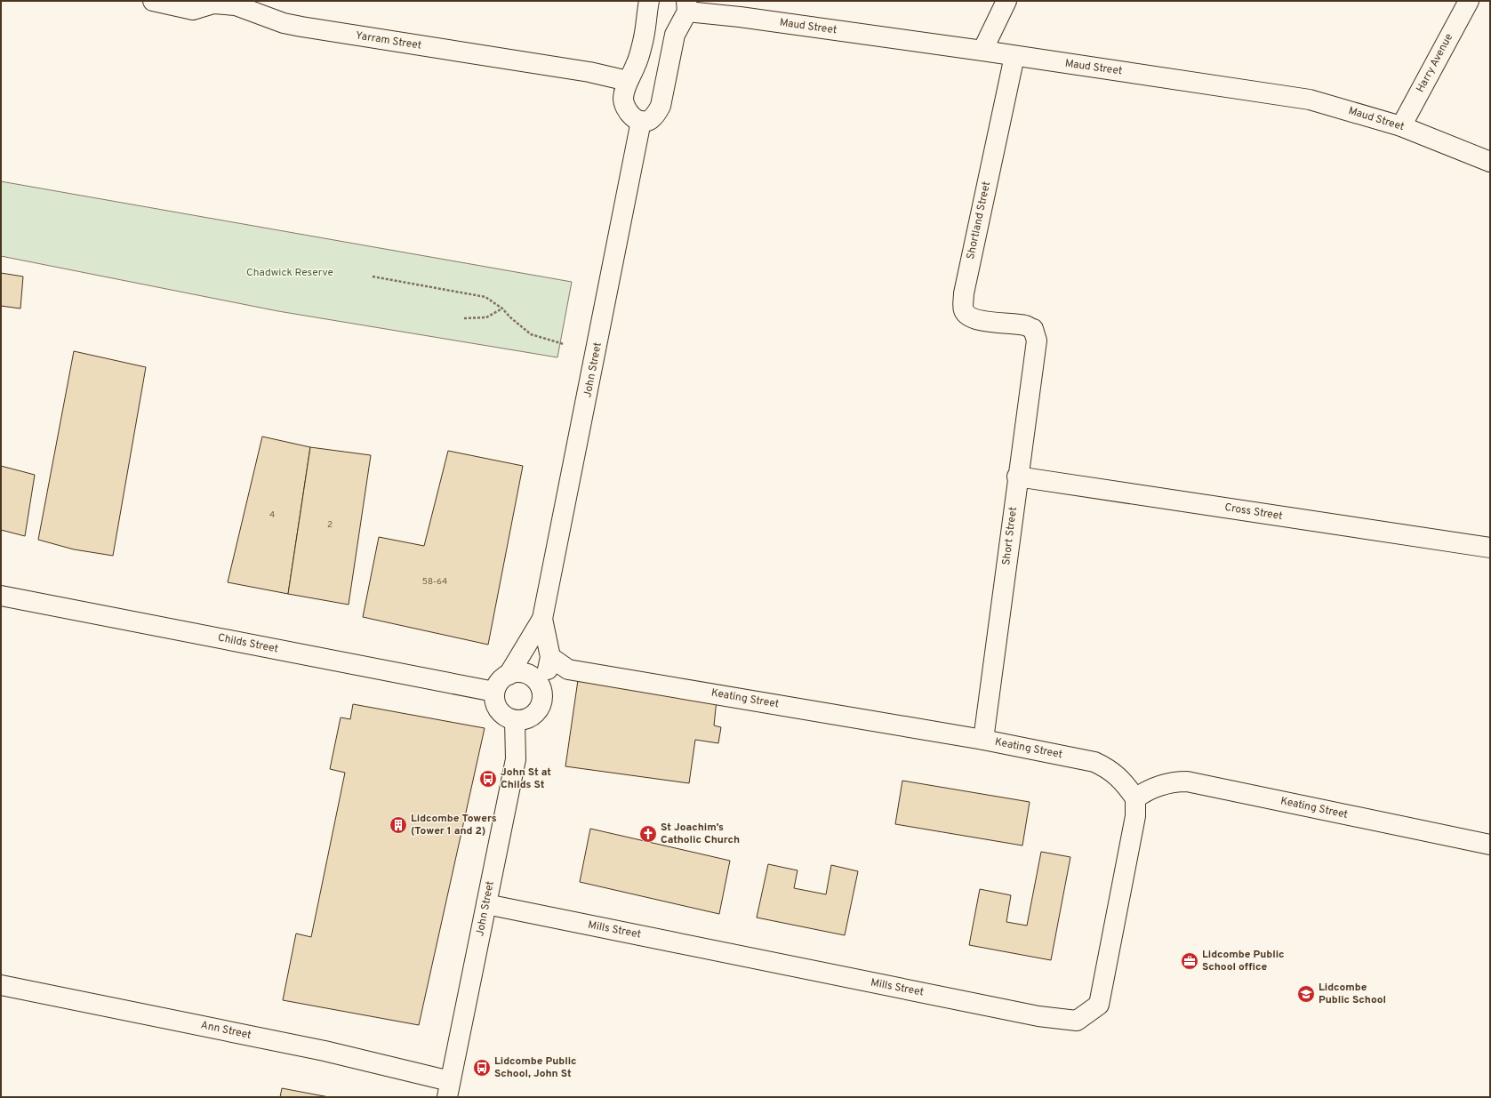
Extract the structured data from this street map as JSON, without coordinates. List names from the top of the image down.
{
  "streets": {
    "street": [
      "Maud Street",
      "Yarram Street",
      "Harry Avenue",
      "Shortland Street",
      "John Street",
      "Cross Street",
      "Short Street",
      "Childs Street",
      "Keating Street",
      "Mills Street",
      "Ann Street"
    ]
  },
  "crossings": [
    ["Maud Street", "Harry Avenue"],
    ["Maud Street", "Shortland Street"],
    ["Shortland Street", "Short Street"],
    ["John Street", "Childs Street"],
    ["John Street", "Keating Street"],
    ["John Street", "Mills Street"],
    ["John Street", "Ann Street"],
    ["Cross Street", "Short Street"],
    ["Short Street", "Keating Street"],
    ["Keating Street", "Mills Street"]
  ],
  "parks": ["Chadwick Reserve"],
  "places": {
    "bus stop": ["John St at Childs St", "Lidcombe Public School, John St"],
    "building": ["Lidcombe Towers (Tower 1 and 2)"],
    "church": ["St Joachim’s Catholic Church"],
    "office": ["Lidcombe Public School office"],
    "school or university": ["Lidcombe Public School"]
  },
  "house_numbers": ["4", "2", "58-64"]
}
